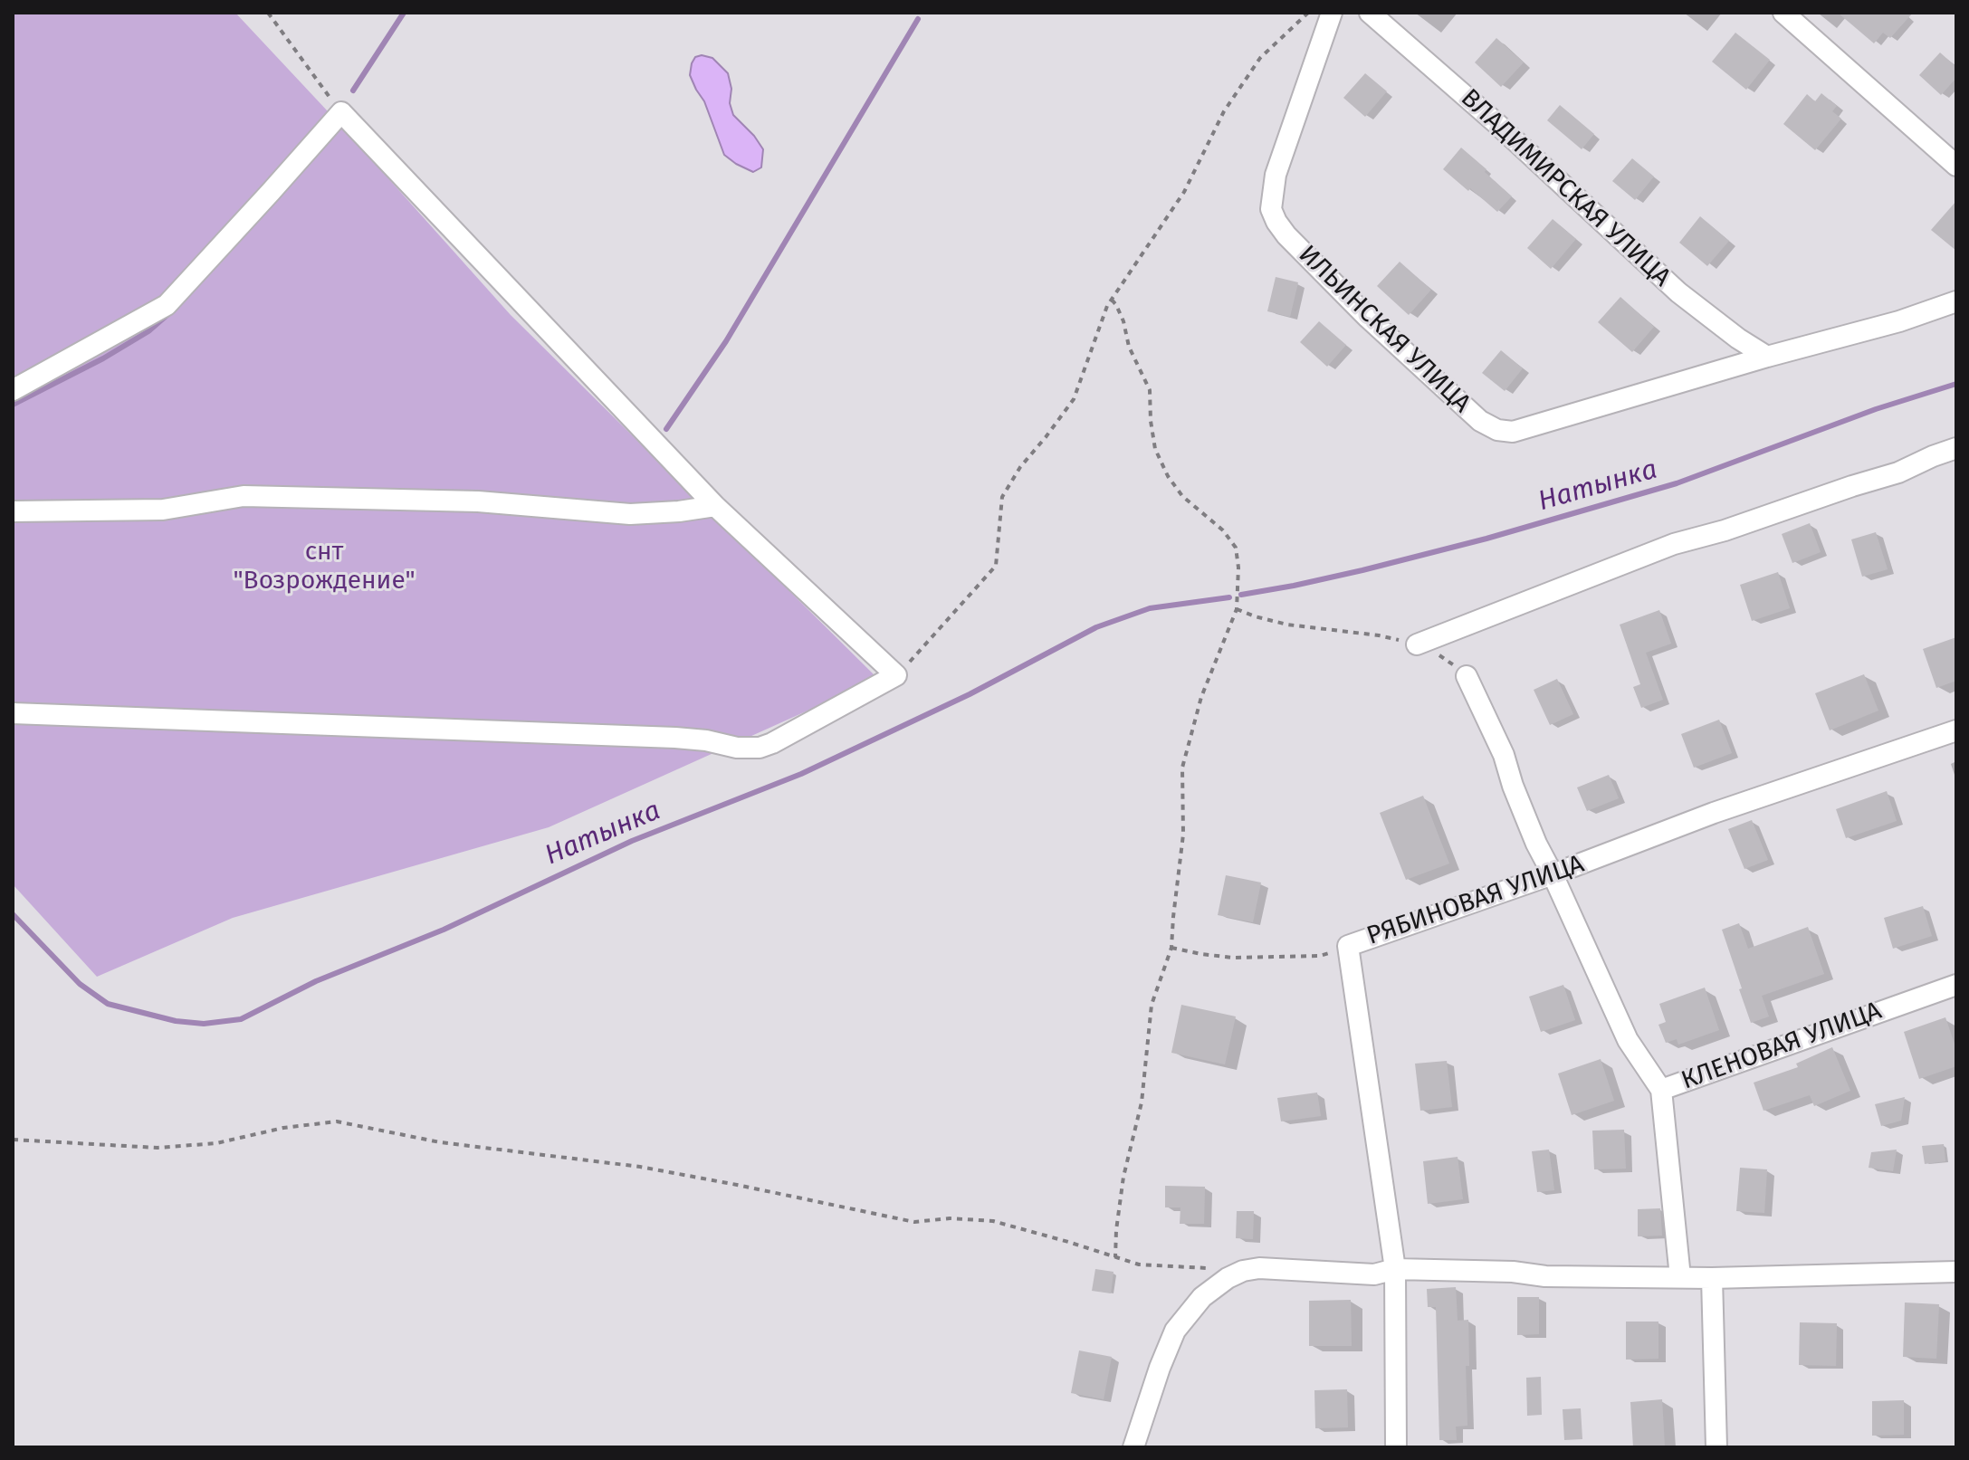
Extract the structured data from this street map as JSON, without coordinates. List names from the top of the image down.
{
  "streets": {
    "street": [
      "ВЛАДИМИРСКАЯ УЛИЦА",
      "ИЛЬИНСКАЯ УЛИЦА",
      "РЯБИНОВАЯ УЛИЦА",
      "КЛЕНОВАЯ УЛИЦА"
    ]
  },
  "crossings": [
    ["ВЛАДИМИРСКАЯ УЛИЦА", "ИЛЬИНСКАЯ УЛИЦА"]
  ],
  "water": ["Натынка"],
  "parks": ["снт \"Возрождение\""]
}
